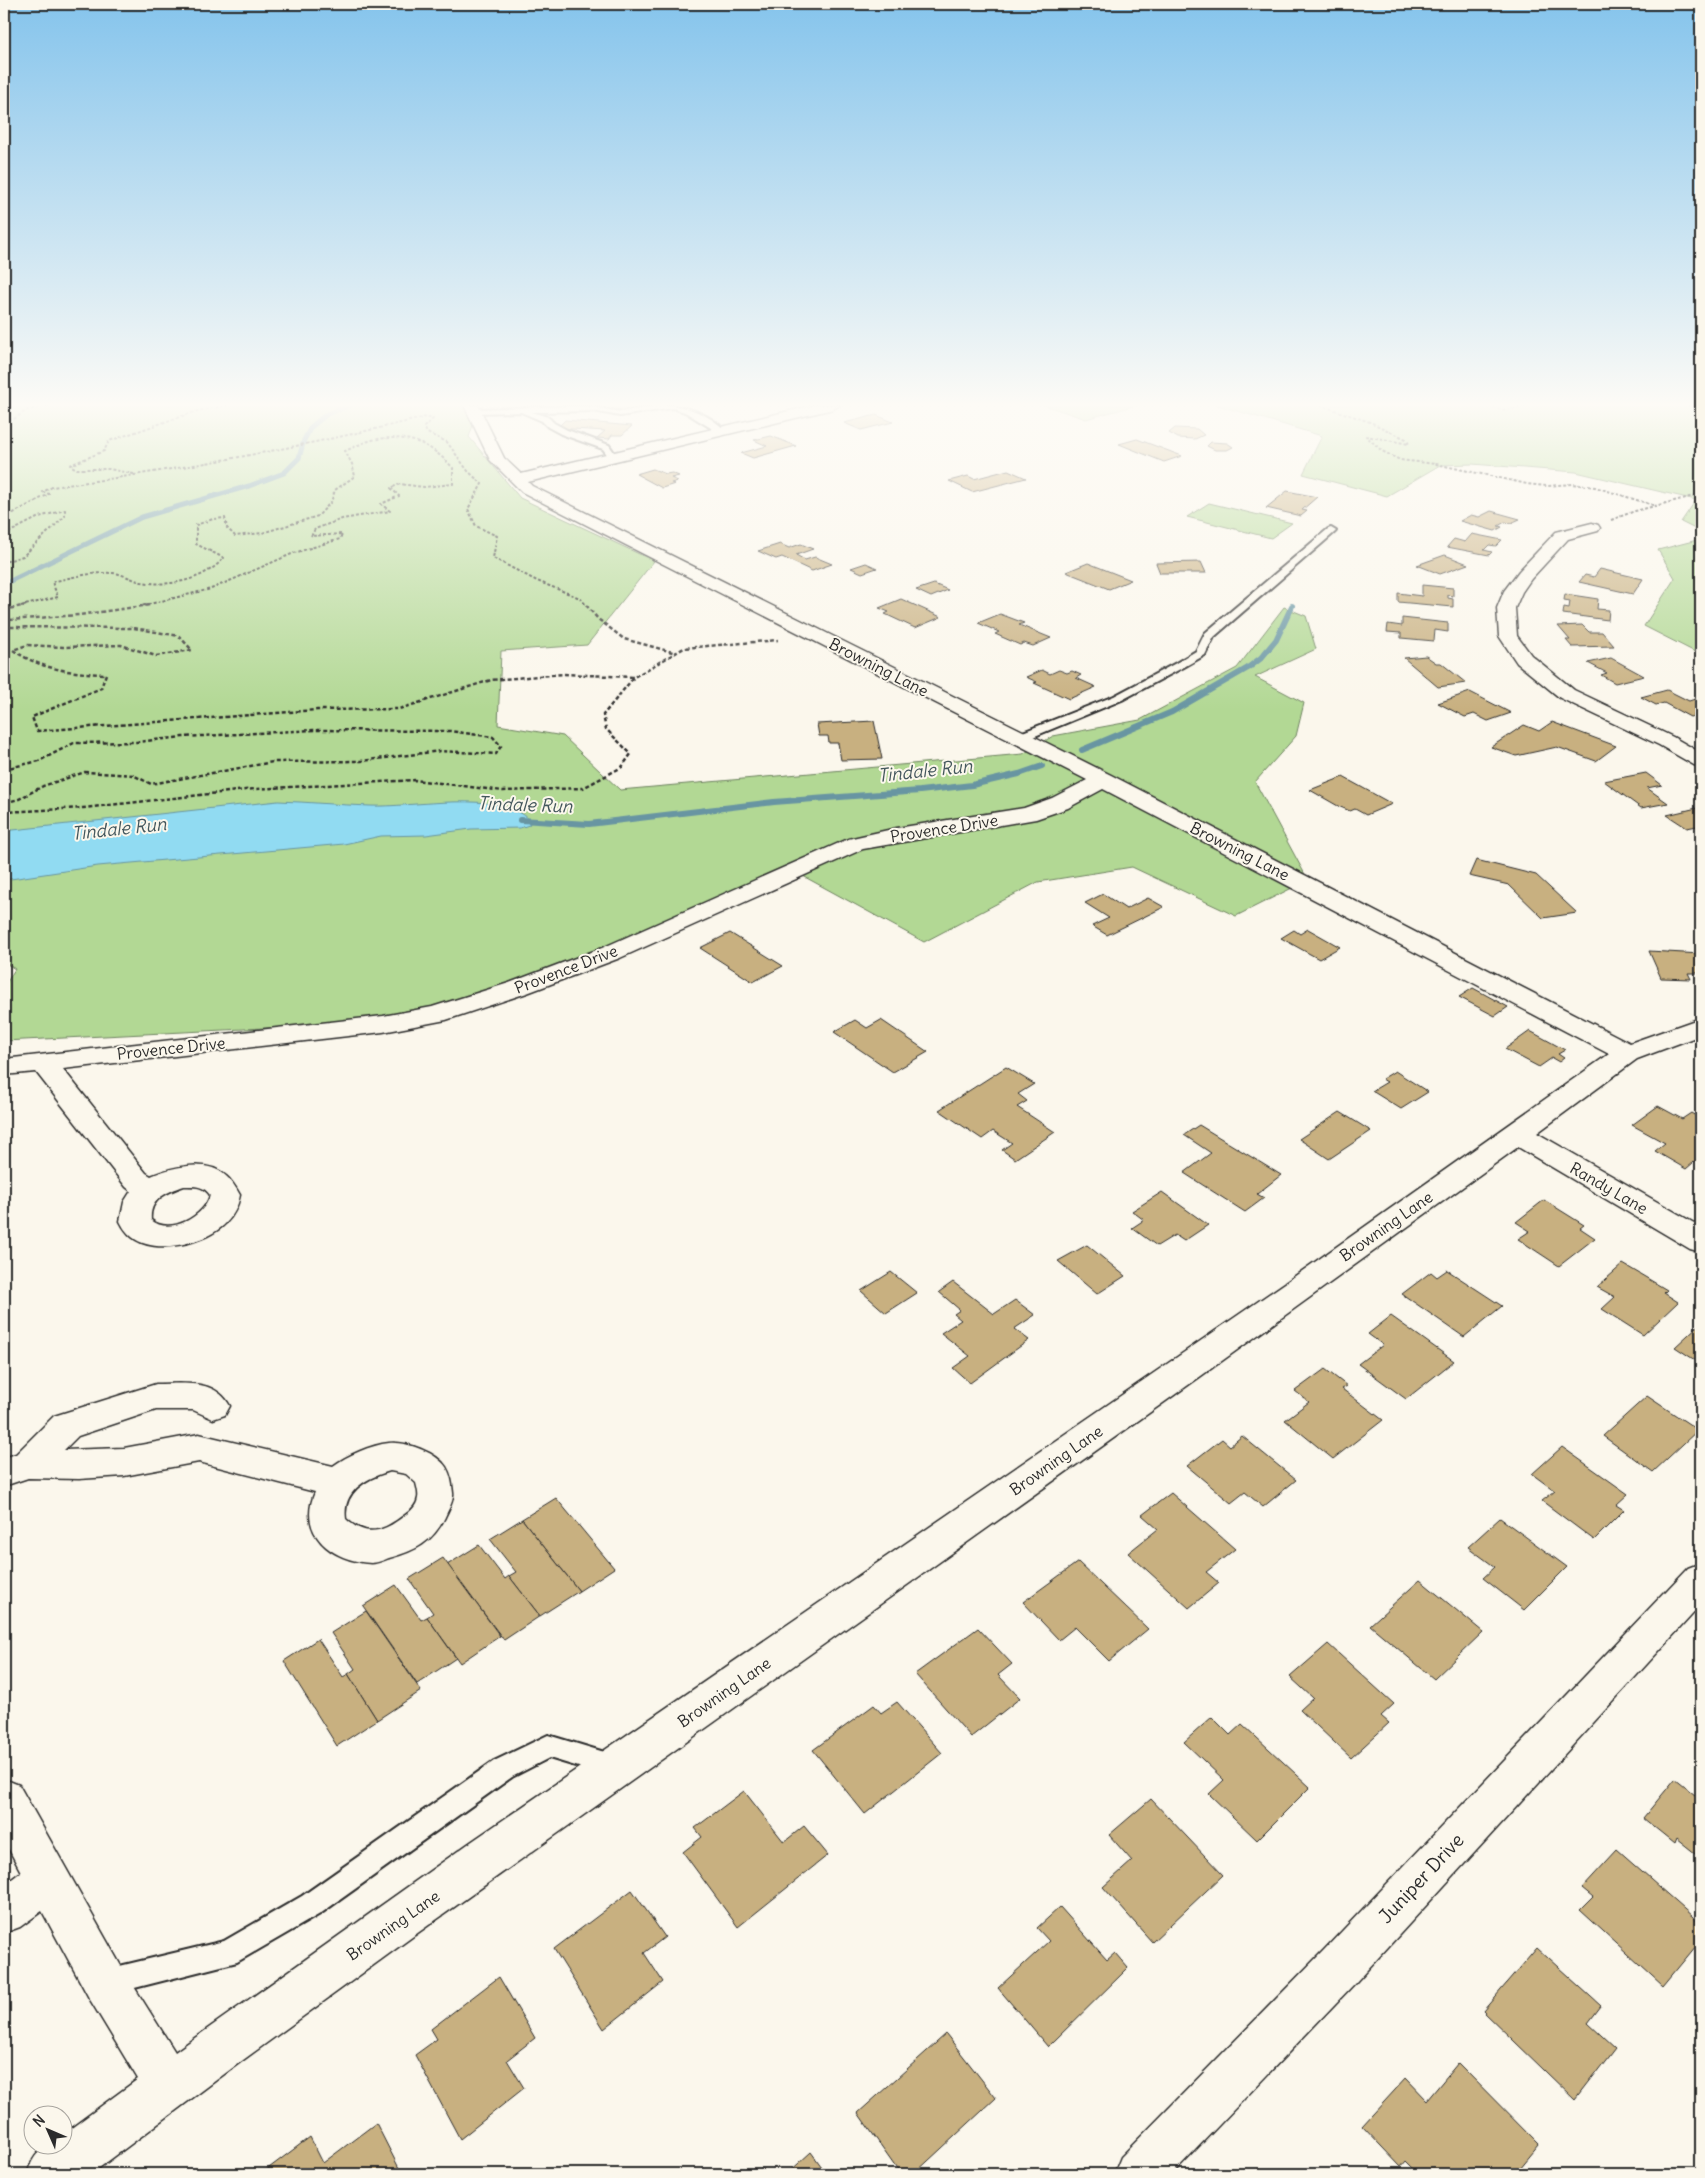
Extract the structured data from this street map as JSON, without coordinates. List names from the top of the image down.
{
  "streets": {
    "street": [
      "Browning Lane",
      "Provence Drive",
      "Randy Lane",
      "Juniper Drive"
    ]
  },
  "crossings": [
    ["Browning Lane", "Provence Drive"],
    ["Browning Lane", "Randy Lane"]
  ],
  "water": ["Tindale Run"],
  "north": "top left"
}
